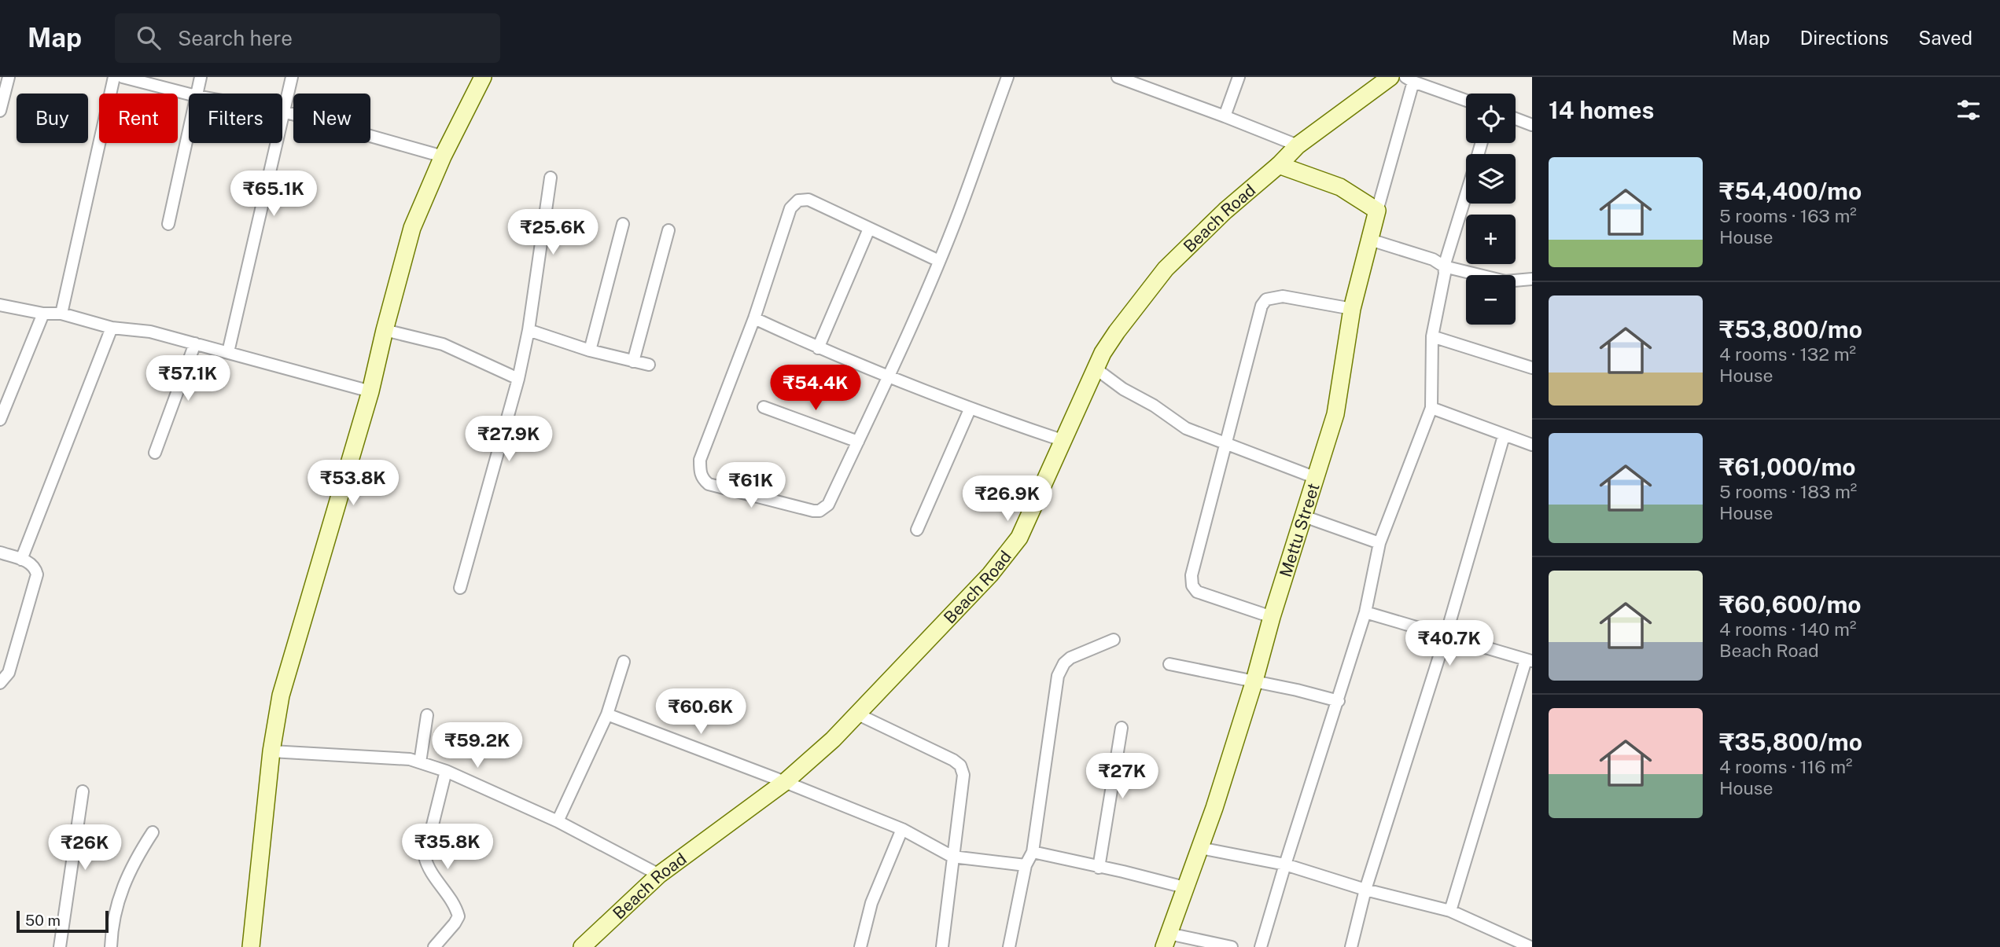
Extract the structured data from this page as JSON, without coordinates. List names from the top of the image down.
{
  "streets": {
    "street": ["Beach Road", "Mettu Street"]
  },
  "scale_bar": "50 m",
  "page": {
    "header": "Map",
    "search": "Search here",
    "nav": ["Map", "Directions", "Saved"],
    "heading": "14 homes",
    "map_buttons": ["+", "−"],
    "chip": [
      "Buy",
      "Rent",
      "Filters",
      "New"
    ],
    "list": [
      {
        "name": "₹54,400/mo",
        "note": "5 rooms · 163 m² · House"
      },
      {
        "name": "₹53,800/mo",
        "note": "4 rooms · 132 m² · House"
      },
      {
        "name": "₹61,000/mo",
        "note": "5 rooms · 183 m² · House"
      },
      {
        "name": "₹60,600/mo",
        "note": "4 rooms · 140 m² · Beach Road"
      },
      {
        "name": "₹35,800/mo",
        "note": "4 rooms · 116 m² · House"
      }
    ],
    "price": [
      "₹65.1K",
      "₹25.6K",
      "₹57.1K",
      "₹54.4K",
      "₹27.9K",
      "₹53.8K",
      "₹61K",
      "₹26.9K",
      "₹40.7K",
      "₹60.6K",
      "₹59.2K",
      "₹27K",
      "₹35.8K",
      "₹26K"
    ],
    "scale": "50 m"
  }
}
